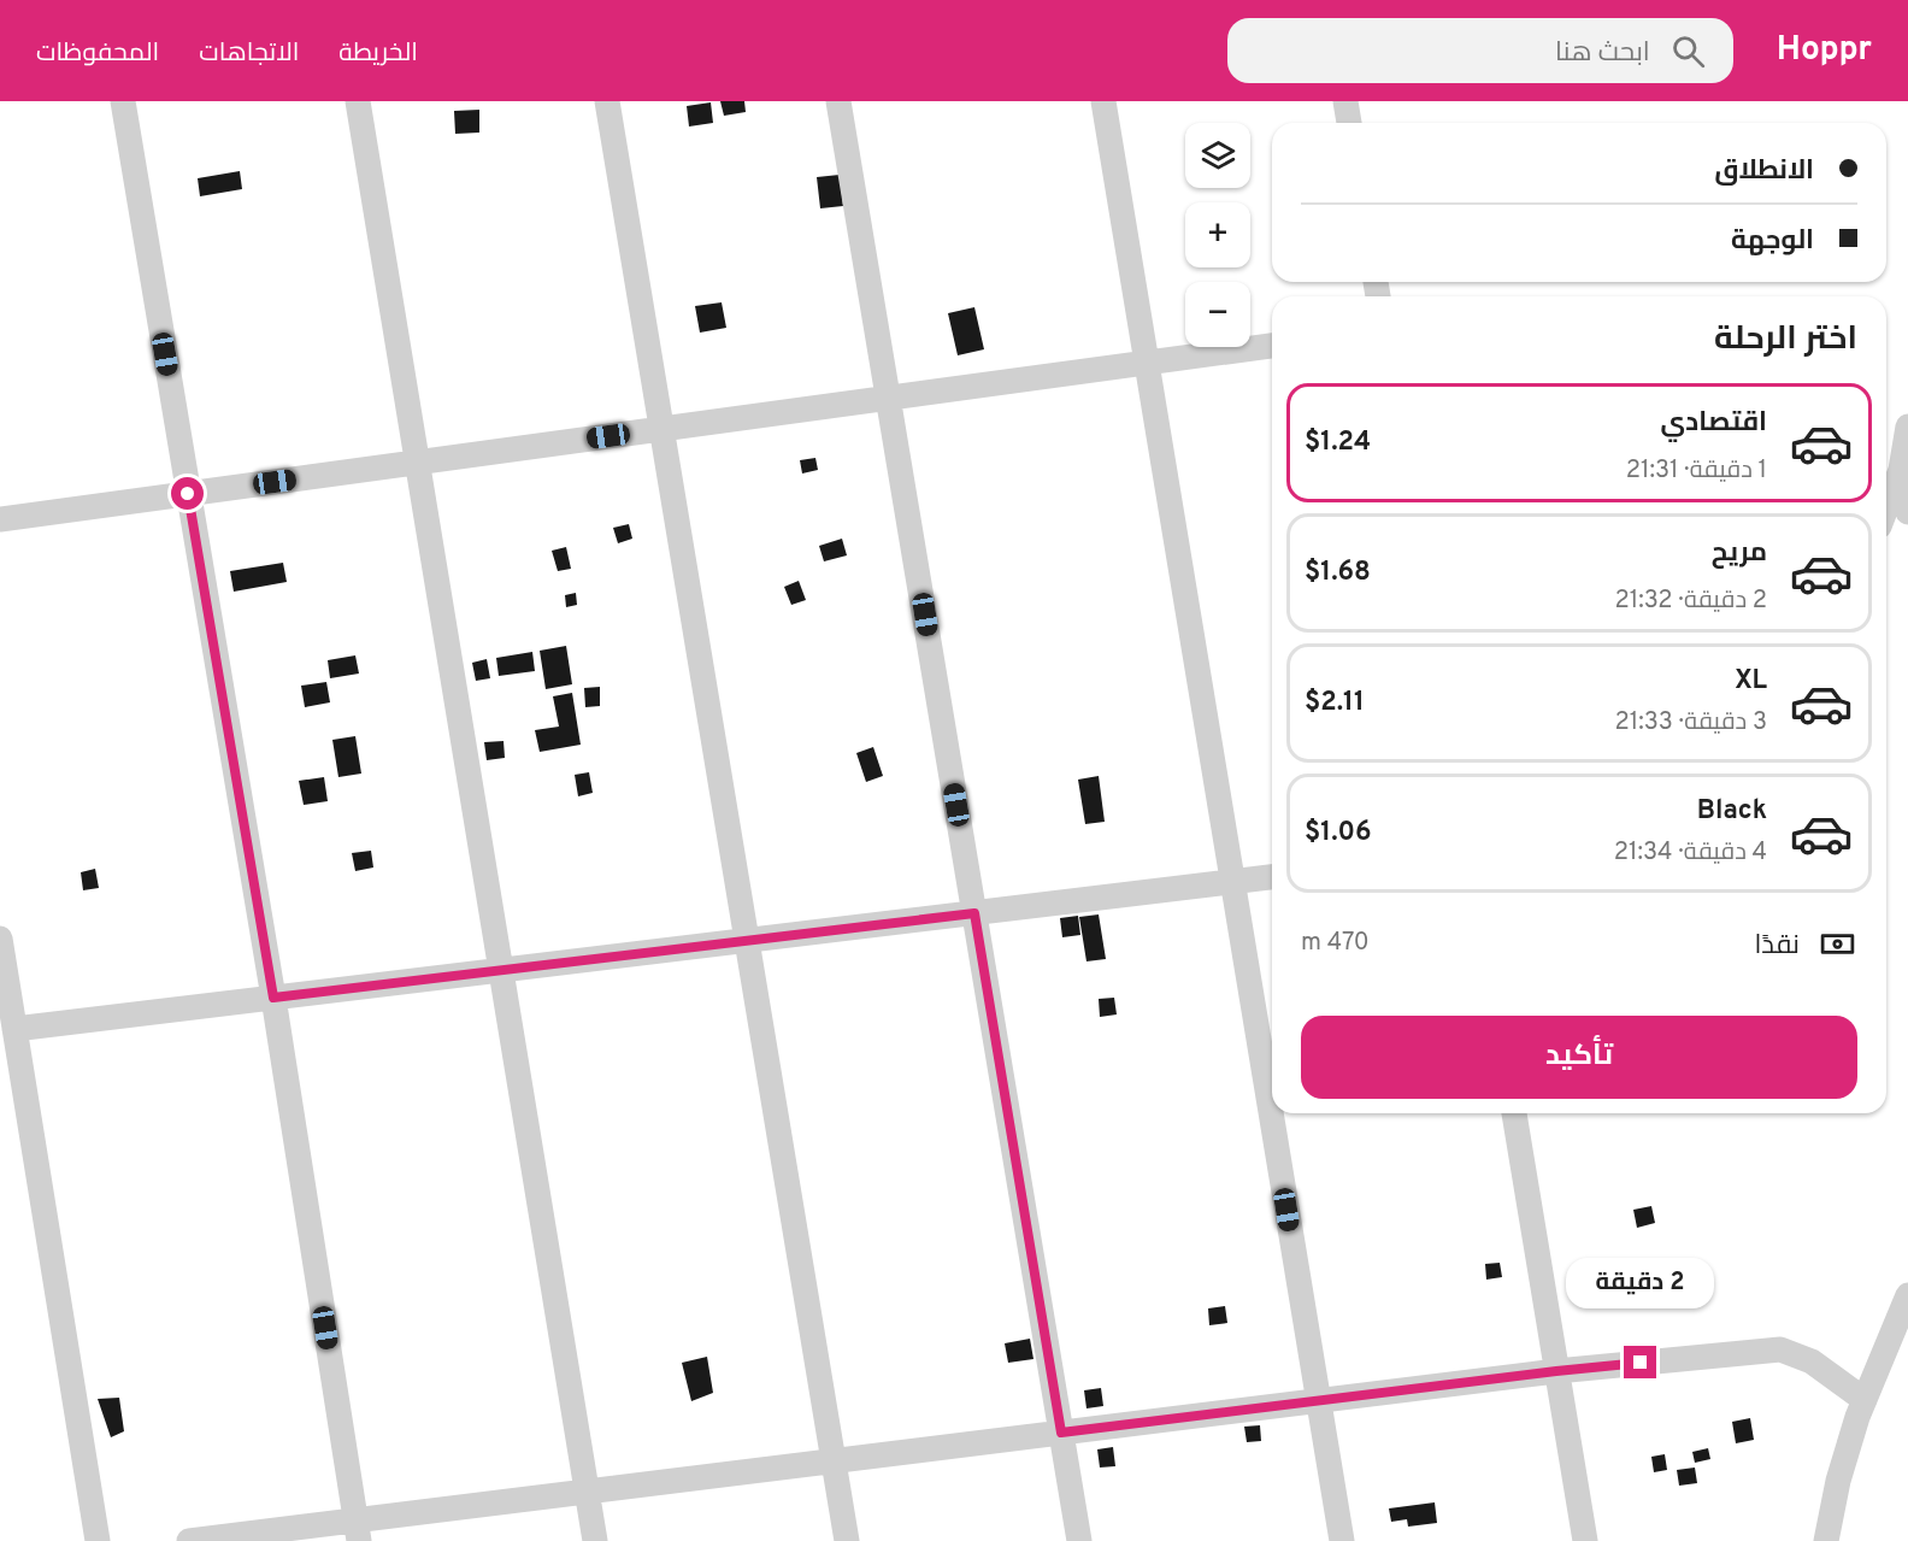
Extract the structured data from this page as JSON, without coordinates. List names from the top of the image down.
{
  "page": {
    "header": "Hoppr",
    "search": "ابحث هنا",
    "nav": ["الخريطة", "الاتجاهات", "المحفوظات"],
    "map_buttons": ["+", "−"],
    "banner": ["الانطلاق", "الوجهة"],
    "heading": "اختر الرحلة",
    "list": [
      {
        "name": "اقتصادي",
        "note": "1 دقيقة · 21:31",
        "value": "$1.24"
      },
      {
        "name": "مريح",
        "note": "2 دقيقة · 21:32",
        "value": "$1.68"
      },
      {
        "name": "XL",
        "note": "3 دقيقة · 21:33",
        "value": "$2.11"
      },
      {
        "name": "Black",
        "note": "4 دقيقة · 21:34",
        "value": "$1.06"
      }
    ],
    "pay": ["نقدًا", "470 m"],
    "buttons": "تأكيد",
    "bubble": "2 دقيقة"
  }
}
